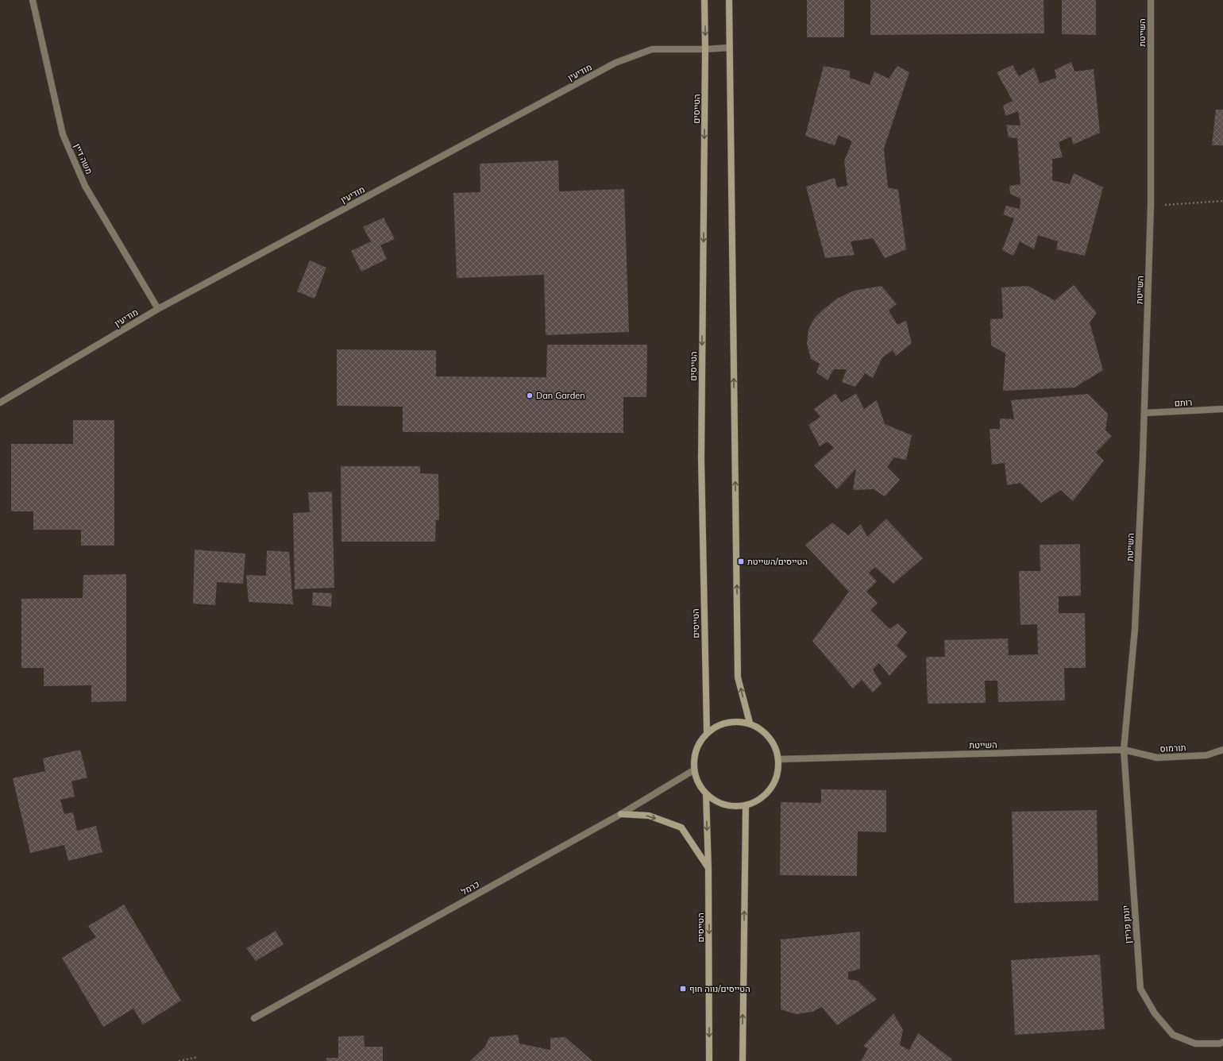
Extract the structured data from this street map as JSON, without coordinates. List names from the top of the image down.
{
  "streets": {
    "street": [
      "השייטת",
      "מודיעין",
      "הטייסים",
      "משה דיין",
      "רותם",
      "תורמוס",
      "כרמל",
      "יונתן פרידן"
    ]
  },
  "crossings": [
    ["השייטת", "הטייסים"],
    ["השייטת", "רותם"],
    ["השייטת", "תורמוס"],
    ["השייטת", "כרמל"],
    ["השייטת", "יונתן פרידן"],
    ["מודיעין", "הטייסים"],
    ["מודיעין", "משה דיין"],
    ["הטייסים", "כרמל"],
    ["תורמוס", "יונתן פרידן"]
  ],
  "places": {
    "other": ["Dan Garden"],
    "transit": ["הטייסים/השייטת", "הטייסים/נווה חוף"]
  }
}
